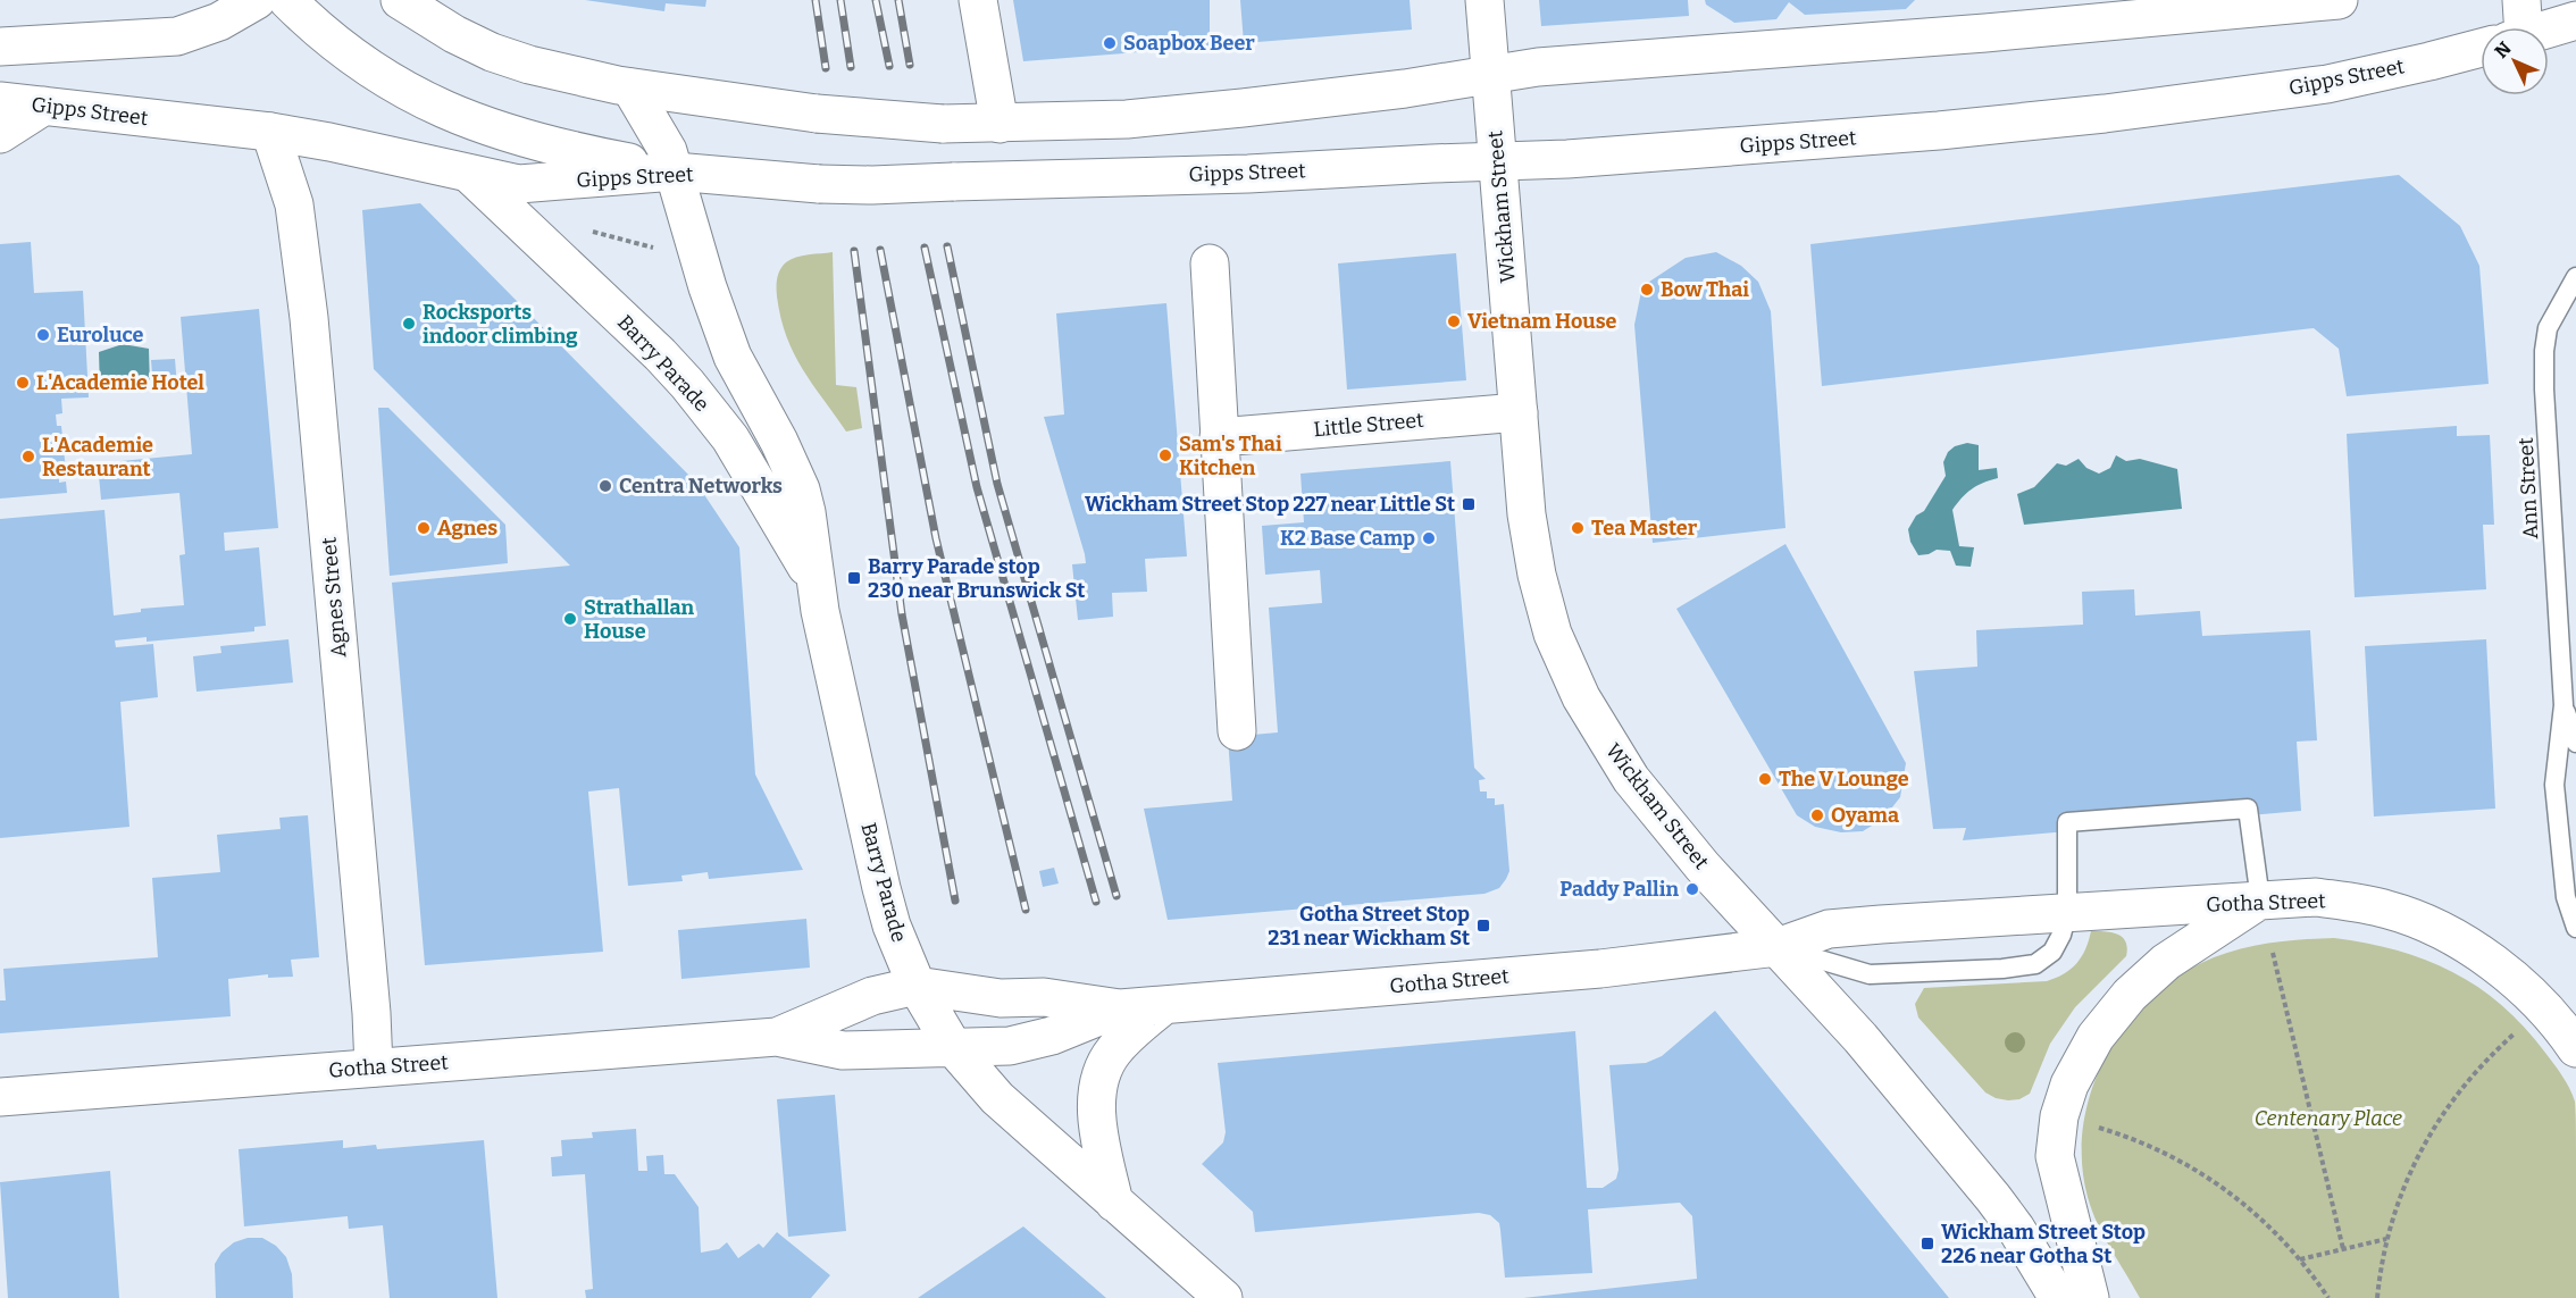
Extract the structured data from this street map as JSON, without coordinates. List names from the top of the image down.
{
  "streets": {
    "main road": [
      "Gipps Street",
      "Wickham Street",
      "Barry Parade",
      "Little Street",
      "Agnes Street",
      "Gotha Street"
    ],
    "lane": ["Ann Street"]
  },
  "crossings": [
    ["Gipps Street", "Wickham Street"],
    ["Gipps Street", "Barry Parade"],
    ["Gipps Street", "Agnes Street"],
    ["Wickham Street", "Little Street"],
    ["Wickham Street", "Gotha Street"],
    ["Barry Parade", "Gotha Street"],
    ["Agnes Street", "Gotha Street"]
  ],
  "parks": ["Centenary Place"],
  "places": {
    "other": [
      "Soapbox Beer",
      "Bow Thai",
      "Vietnam House",
      "Rocksports indoor climbing",
      "Euroluce",
      "L'Academie Hotel",
      "Sam's Thai Kitchen",
      "L'Academie Restaurant",
      "Centra Networks",
      "Agnes",
      "Tea Master",
      "K2 Base Camp",
      "Strathallan House",
      "The V Lounge",
      "Oyama",
      "Paddy Pallin"
    ],
    "transit": [
      "Wickham Street Stop 227 near Little St",
      "Barry Parade stop 230 near Brunswick St",
      "Gotha Street Stop 231 near Wickham St",
      "Wickham Street Stop 226 near Gotha St"
    ]
  },
  "north": "top left"
}
